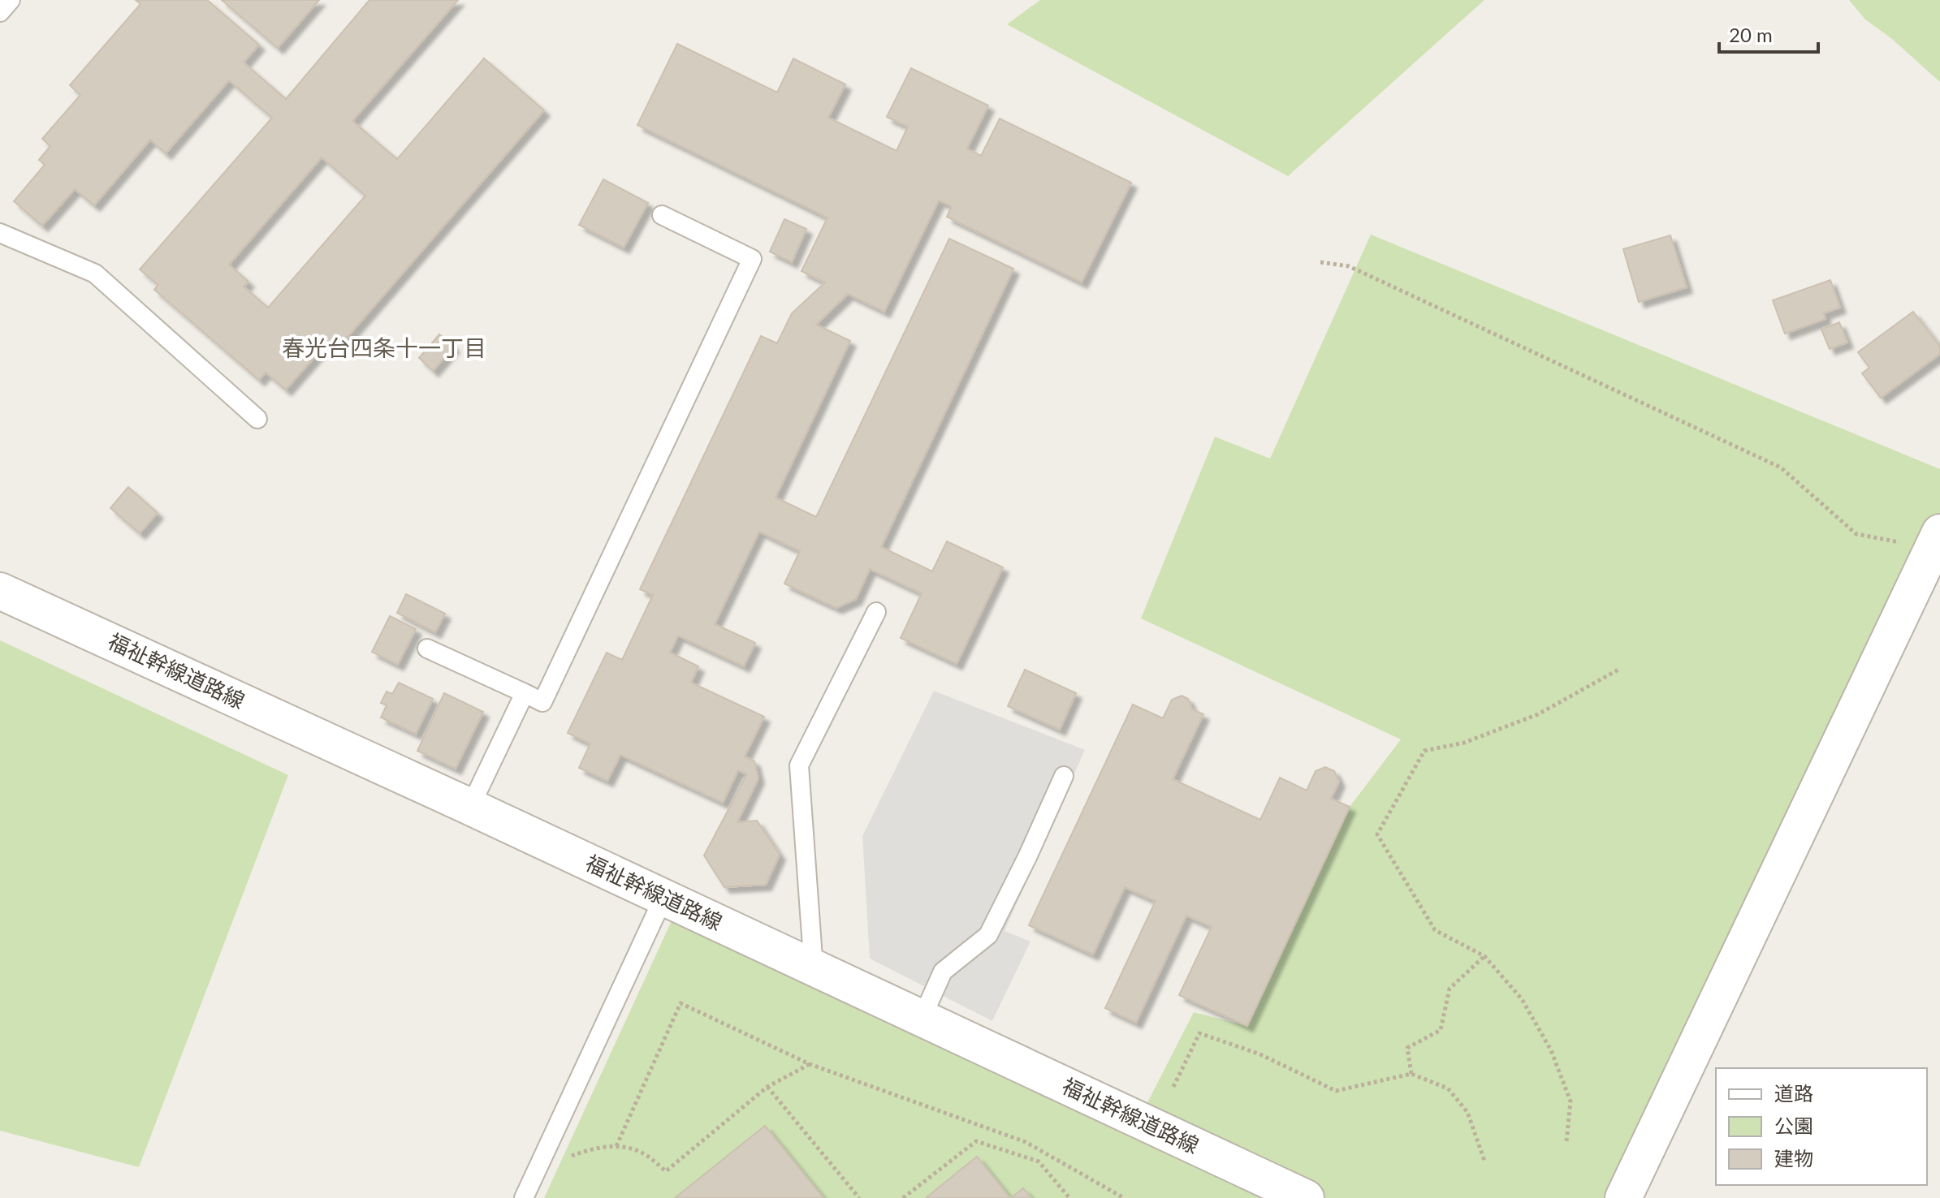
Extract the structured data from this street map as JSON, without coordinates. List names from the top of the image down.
{
  "streets": {
    "street": ["福祉幹線道路線"]
  },
  "districts": ["春光台四条十一丁目"],
  "legend": ["道路", "公園", "建物"],
  "scale_bar": "20 m"
}
